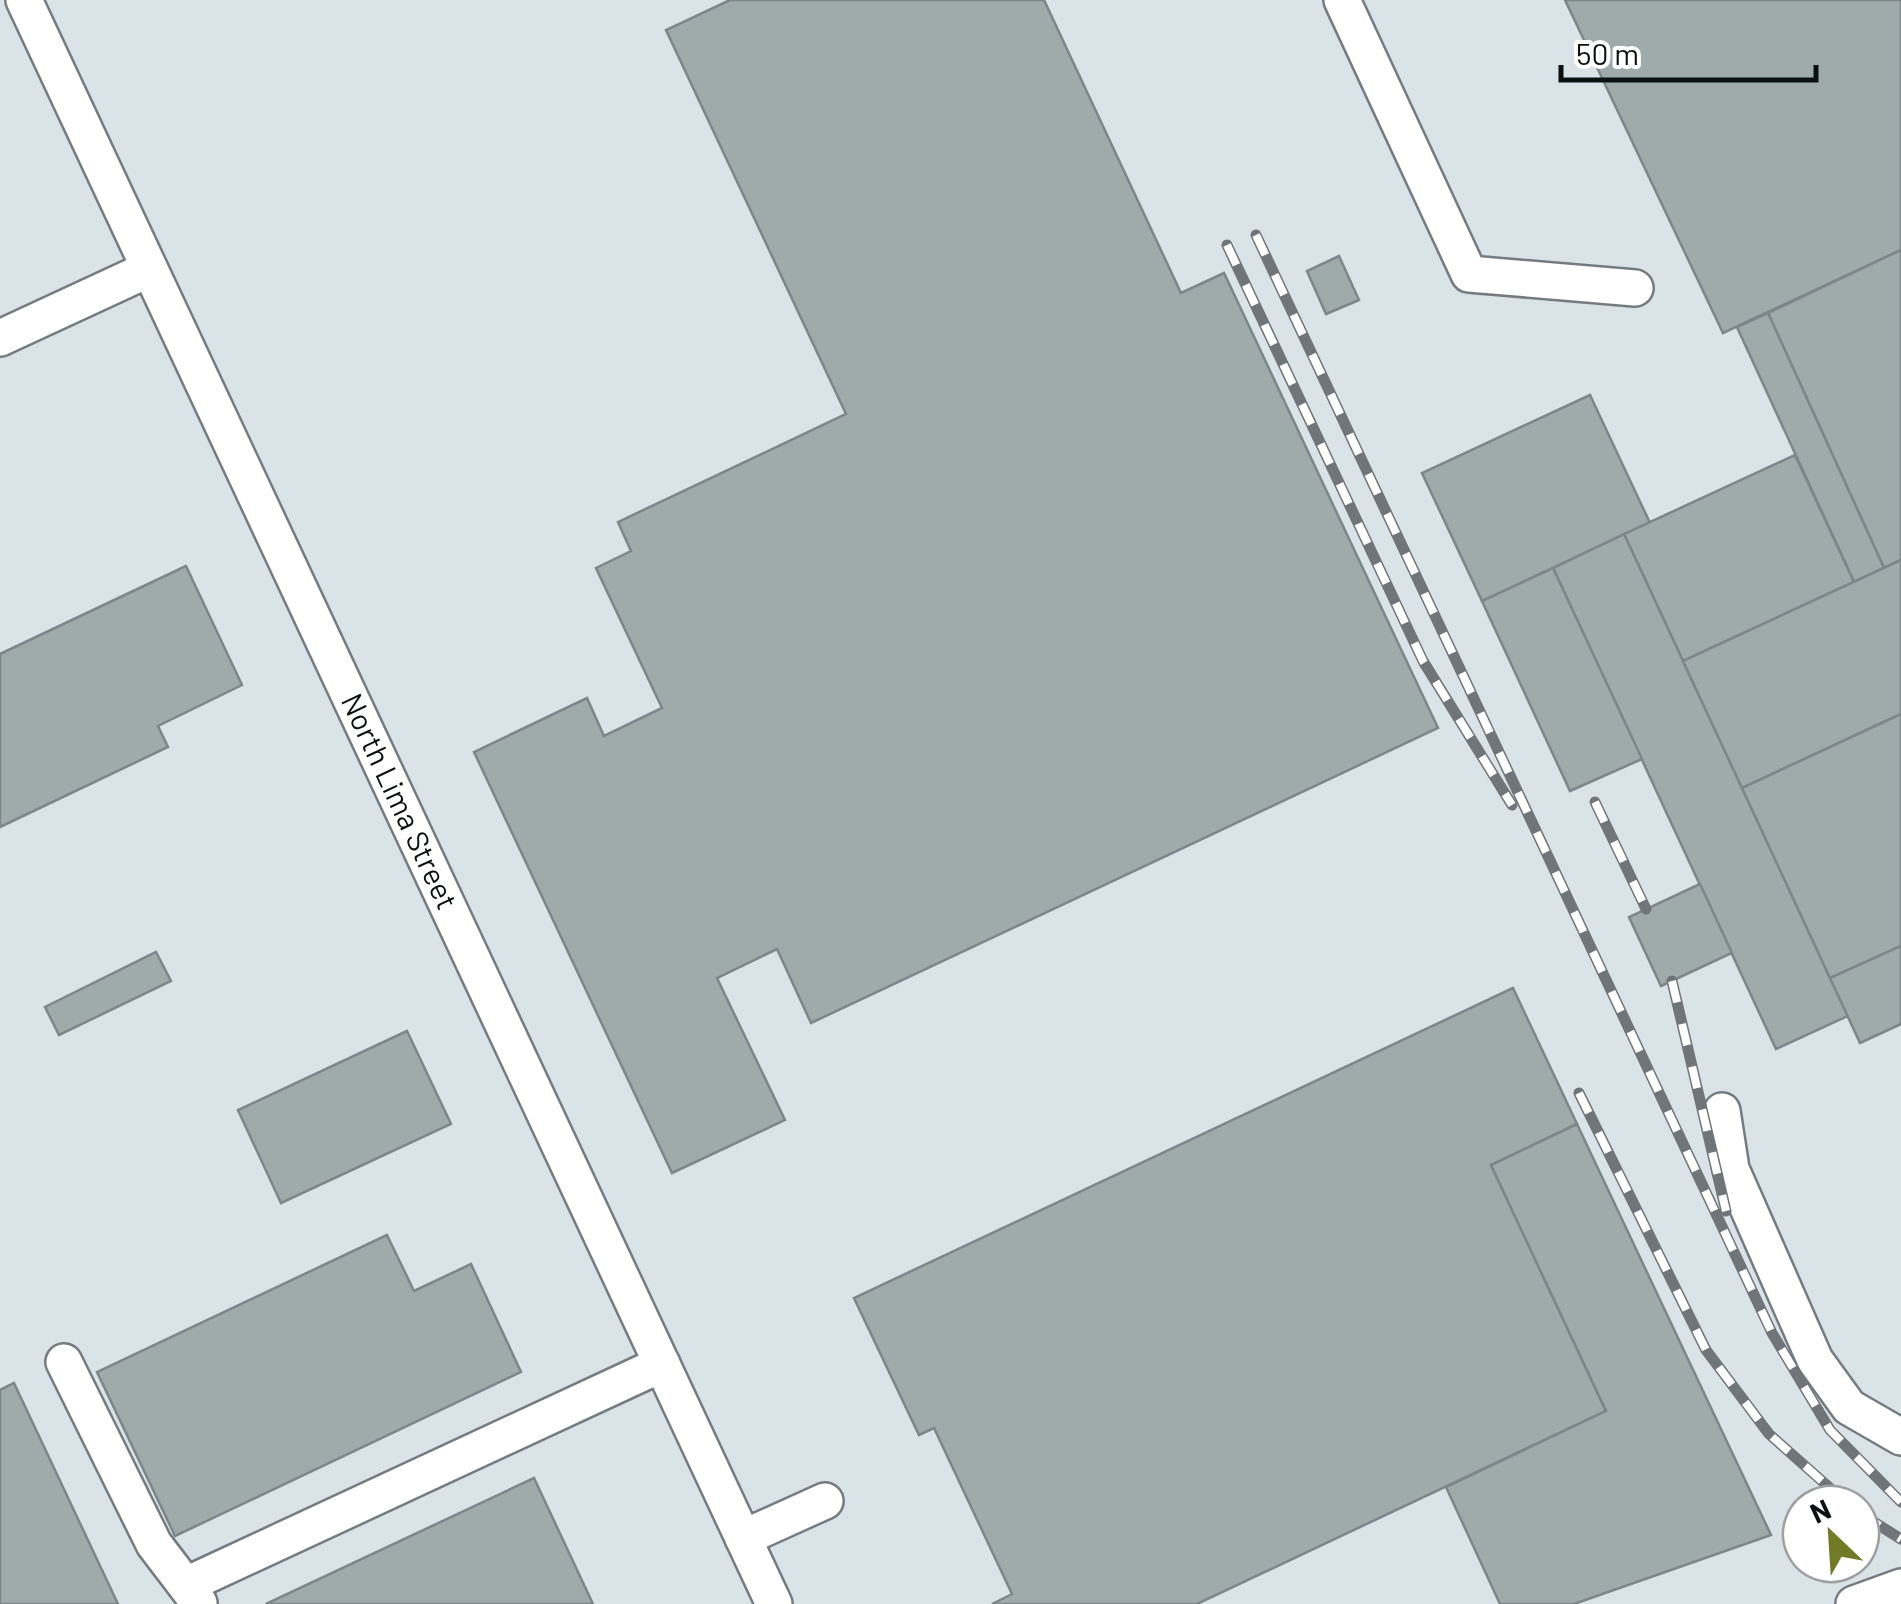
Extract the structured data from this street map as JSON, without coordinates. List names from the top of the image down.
{
  "streets": {
    "street": ["North Lima Street"]
  },
  "scale_bar": "50 m",
  "north": "top left"
}
